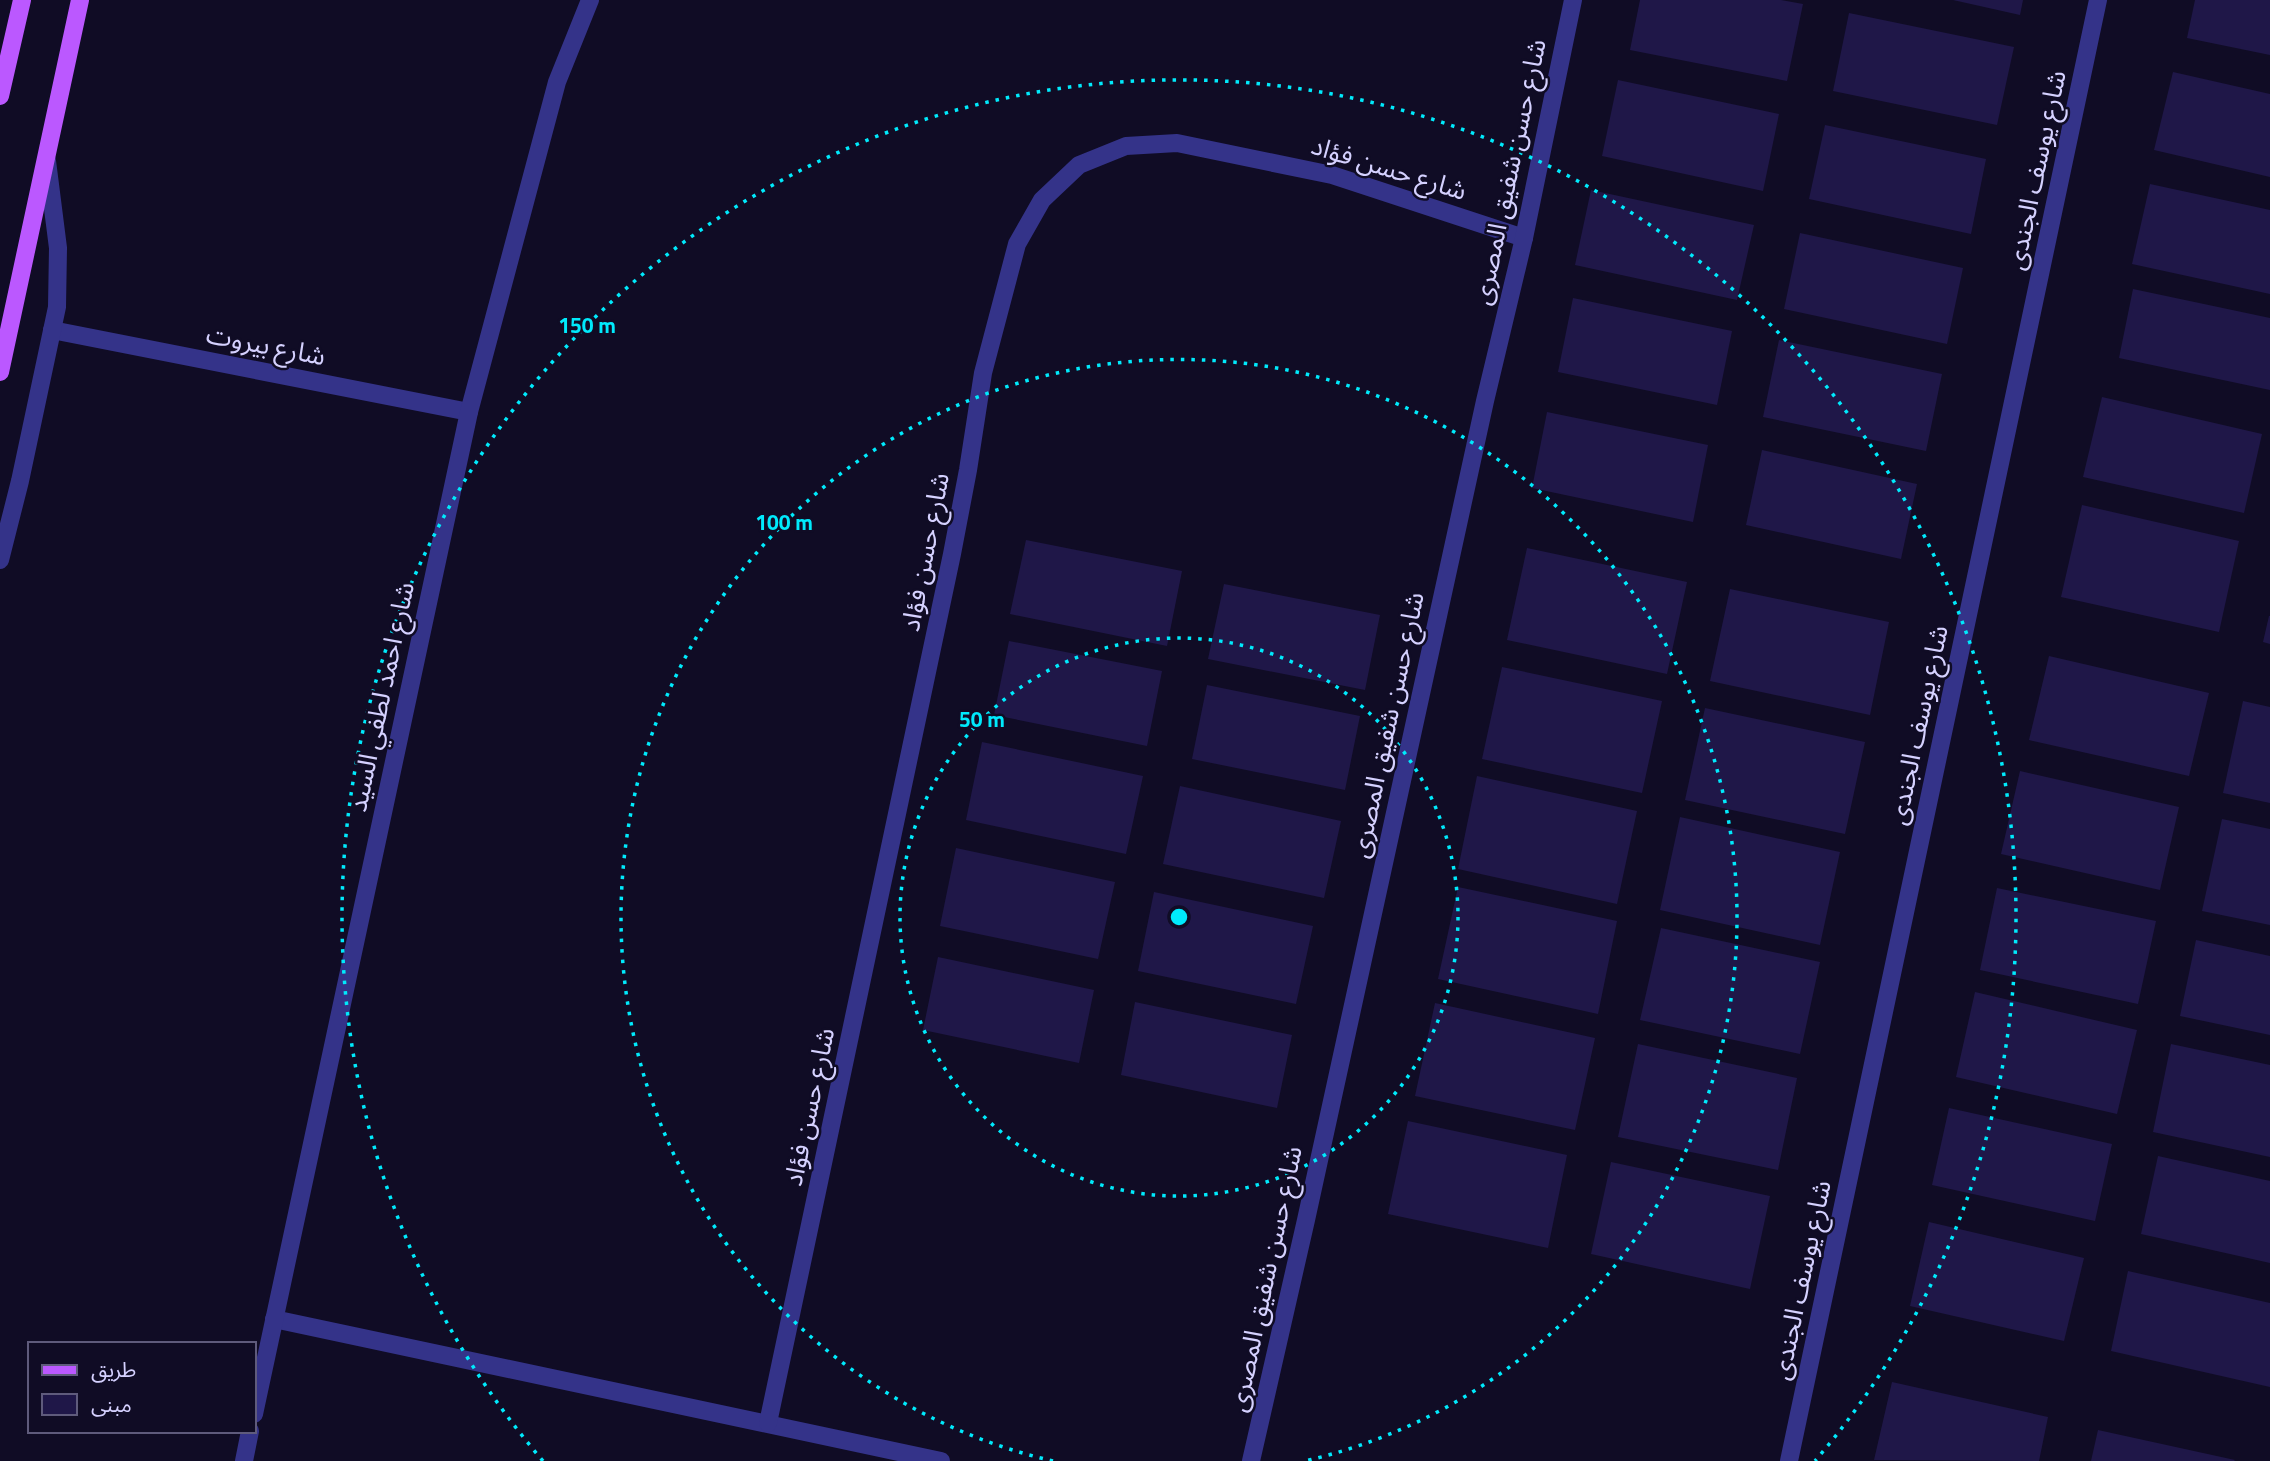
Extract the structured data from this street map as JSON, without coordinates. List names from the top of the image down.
{
  "streets": {
    "street": [
      "شارع حسن فؤاد",
      "شارع يوسف الجندى",
      "شارع حسن شفيق المصرى",
      "شارع بيروت",
      "شارع احمد لطفي السيد"
    ]
  },
  "crossings": [
    ["شارع حسن فؤاد", "شارع حسن شفيق المصرى"],
    ["شارع بيروت", "شارع احمد لطفي السيد"]
  ],
  "legend": ["طريق", "مبنى"],
  "rings": ["150 m", "100 m", "50 m"]
}
